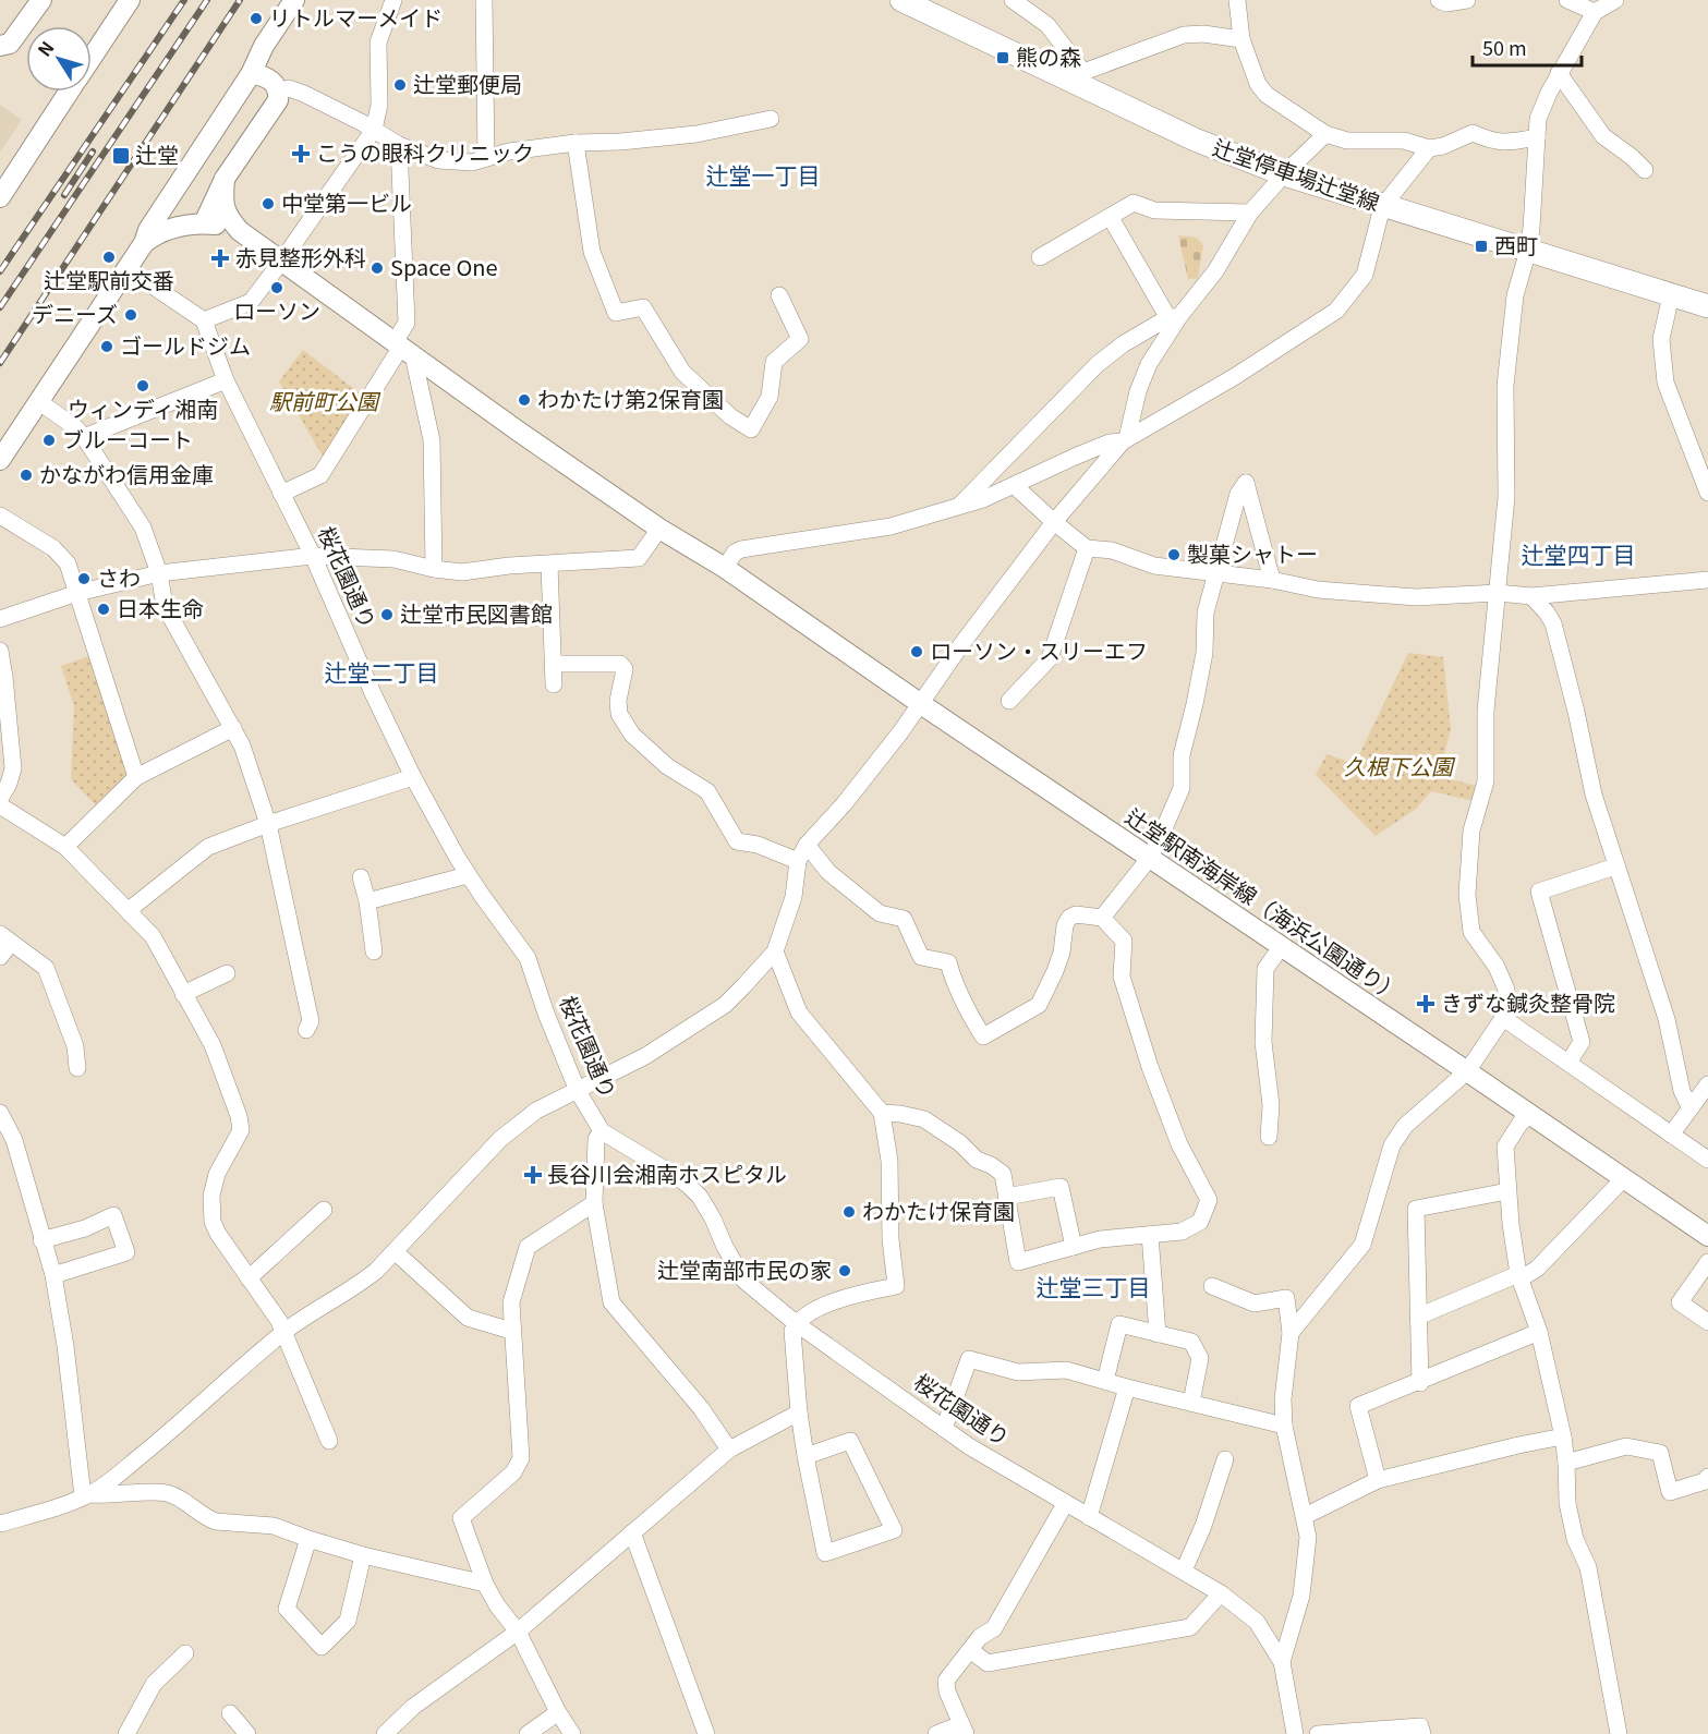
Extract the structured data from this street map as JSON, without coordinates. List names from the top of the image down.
{
  "streets": {
    "main road": ["辻堂停車場辻堂線"],
    "street": ["桜花園通り", "辻堂駅南海岸線（海浜公園通り）"]
  },
  "districts": [
    "辻堂一丁目",
    "辻堂四丁目",
    "辻堂二丁目",
    "辻堂三丁目"
  ],
  "parks": ["駅前町公園", "久根下公園"],
  "places": {
    "other": [
      "リトルマーメイド",
      "辻堂郵便局",
      "中堂第一ビル",
      "辻堂駅前交番",
      "Space One",
      "ローソン",
      "デニーズ",
      "ゴールドジム",
      "ウィンディ湘南",
      "わかたけ第2保育園",
      "ブルーコート",
      "かながわ信用金庫",
      "製菓シャトー",
      "さわ",
      "日本生命",
      "辻堂市民図書館",
      "ローソン・スリーエフ",
      "わかたけ保育園",
      "辻堂南部市民の家"
    ],
    "transit": ["熊の森", "辻堂", "西町"],
    "health": [
      "こうの眼科クリニック",
      "赤見整形外科",
      "きずな鍼灸整骨院",
      "長谷川会湘南ホスピタル"
    ]
  },
  "scale_bar": "50 m",
  "north": "top left"
}
